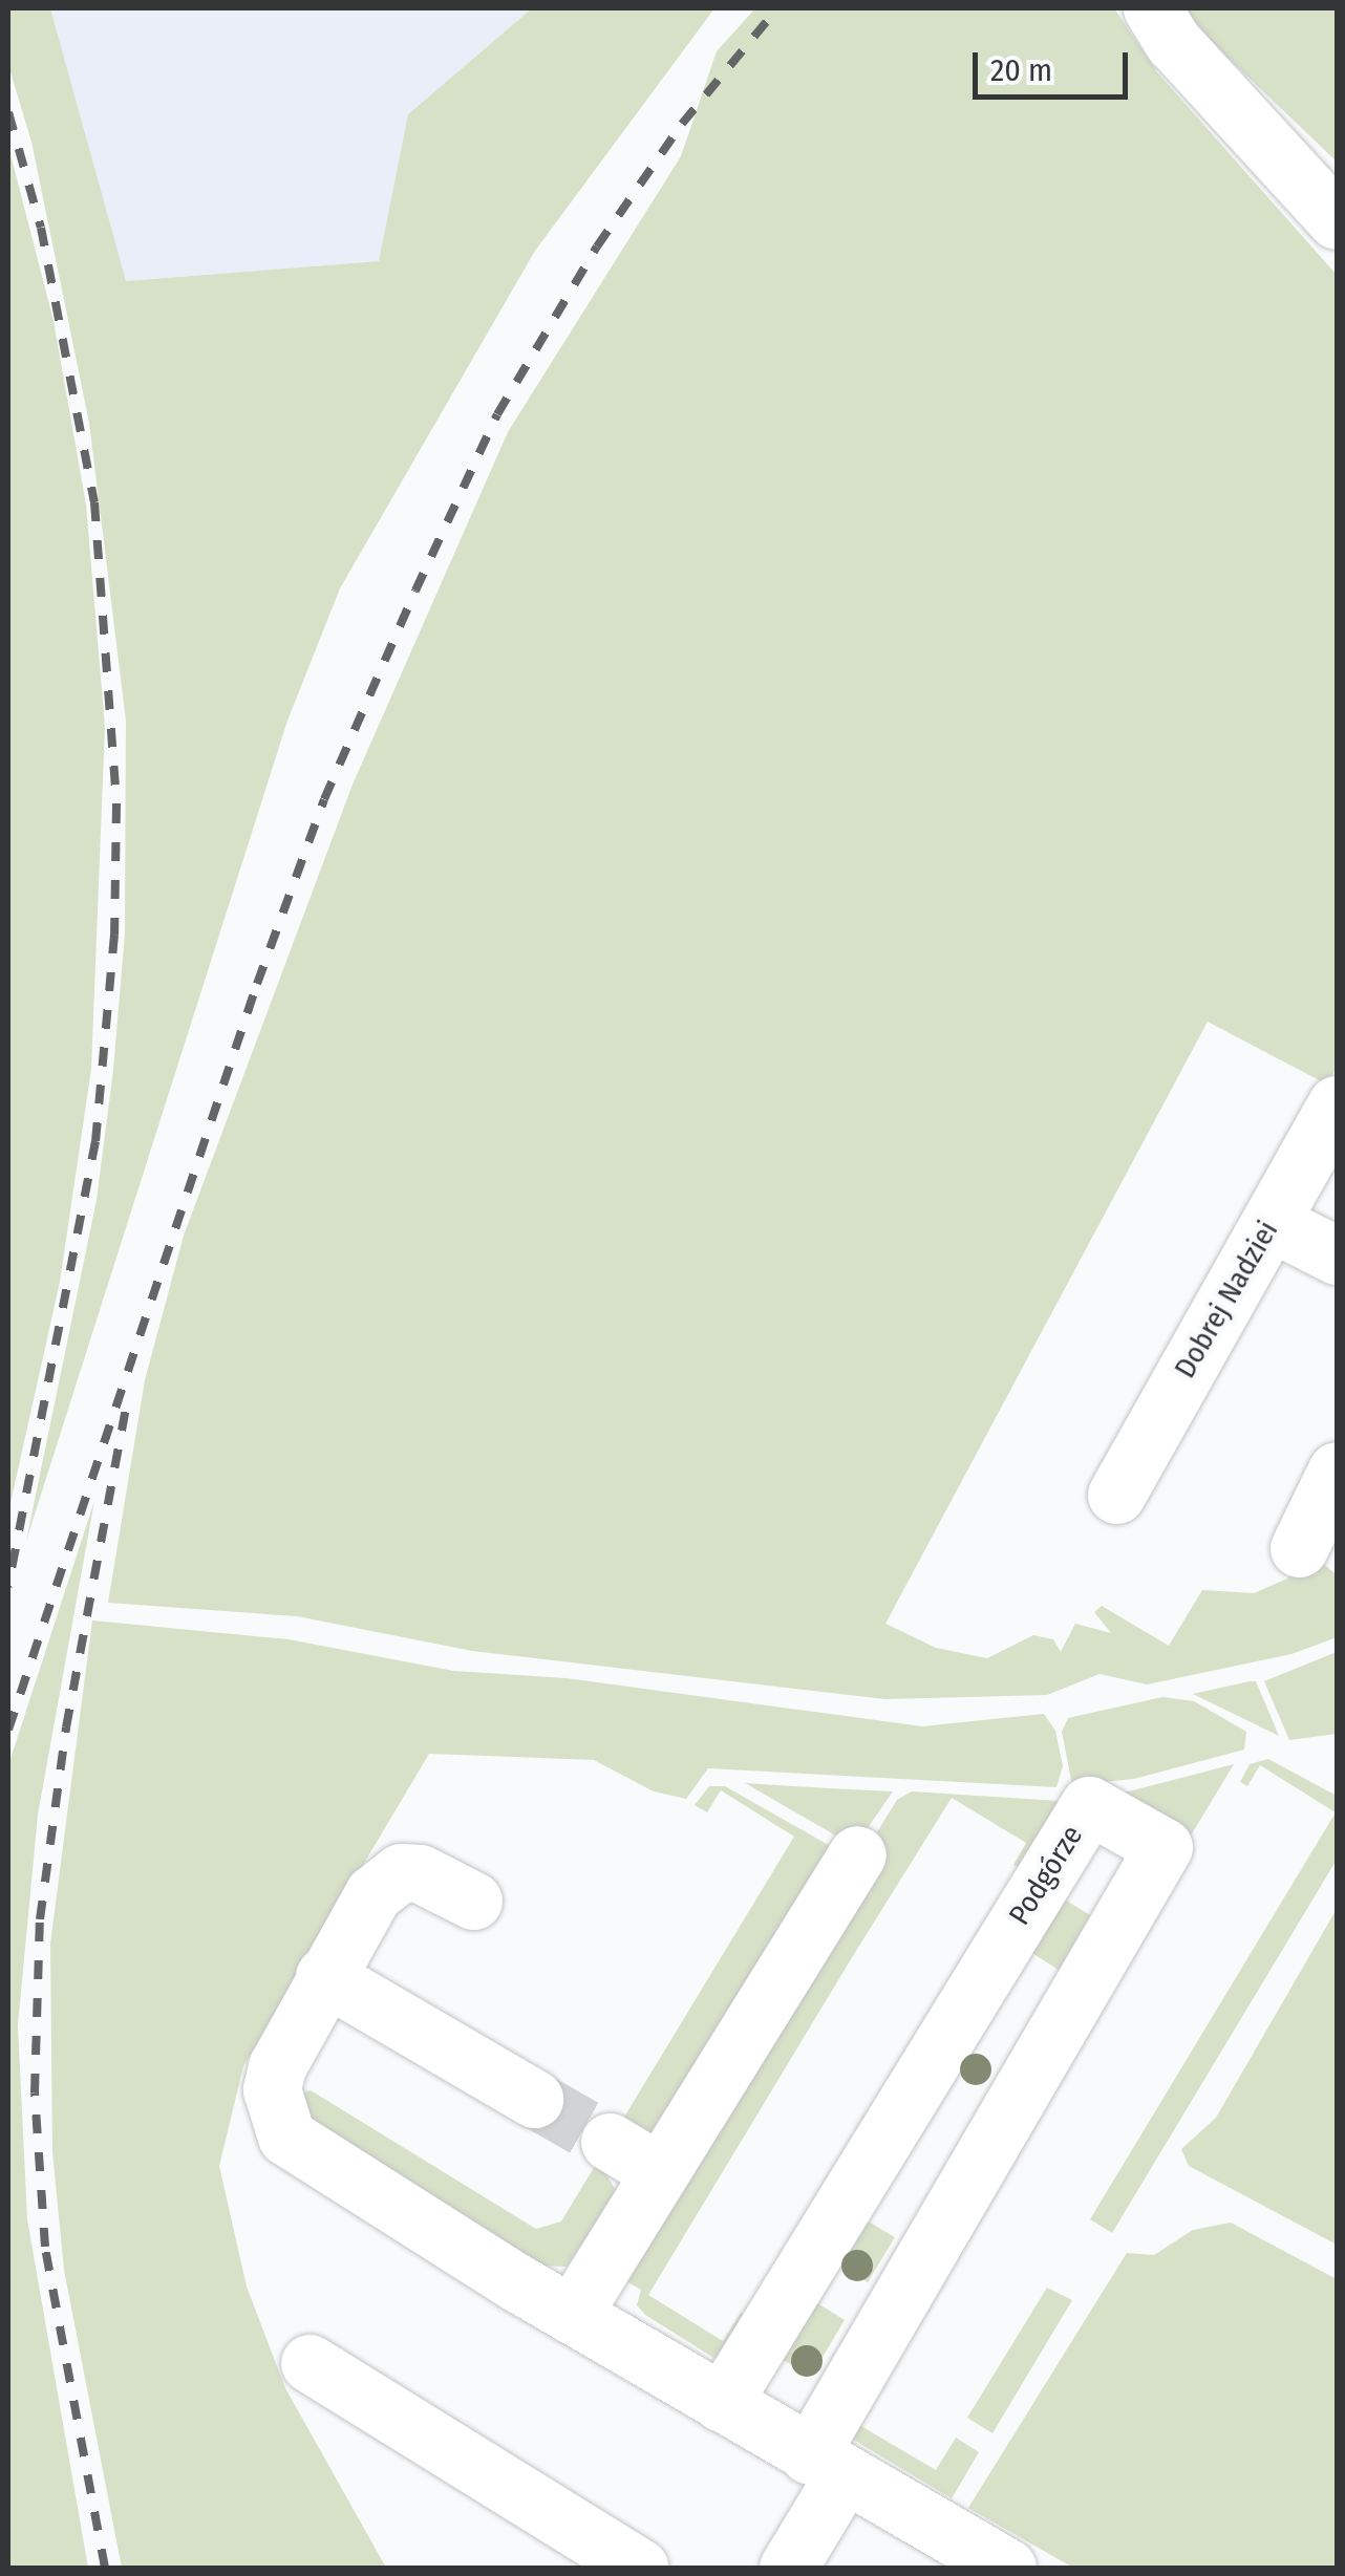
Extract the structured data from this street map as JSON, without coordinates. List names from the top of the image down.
{
  "streets": {
    "street": ["Dobrej Nadziei", "Podgórze"]
  },
  "scale_bar": "20 m"
}
